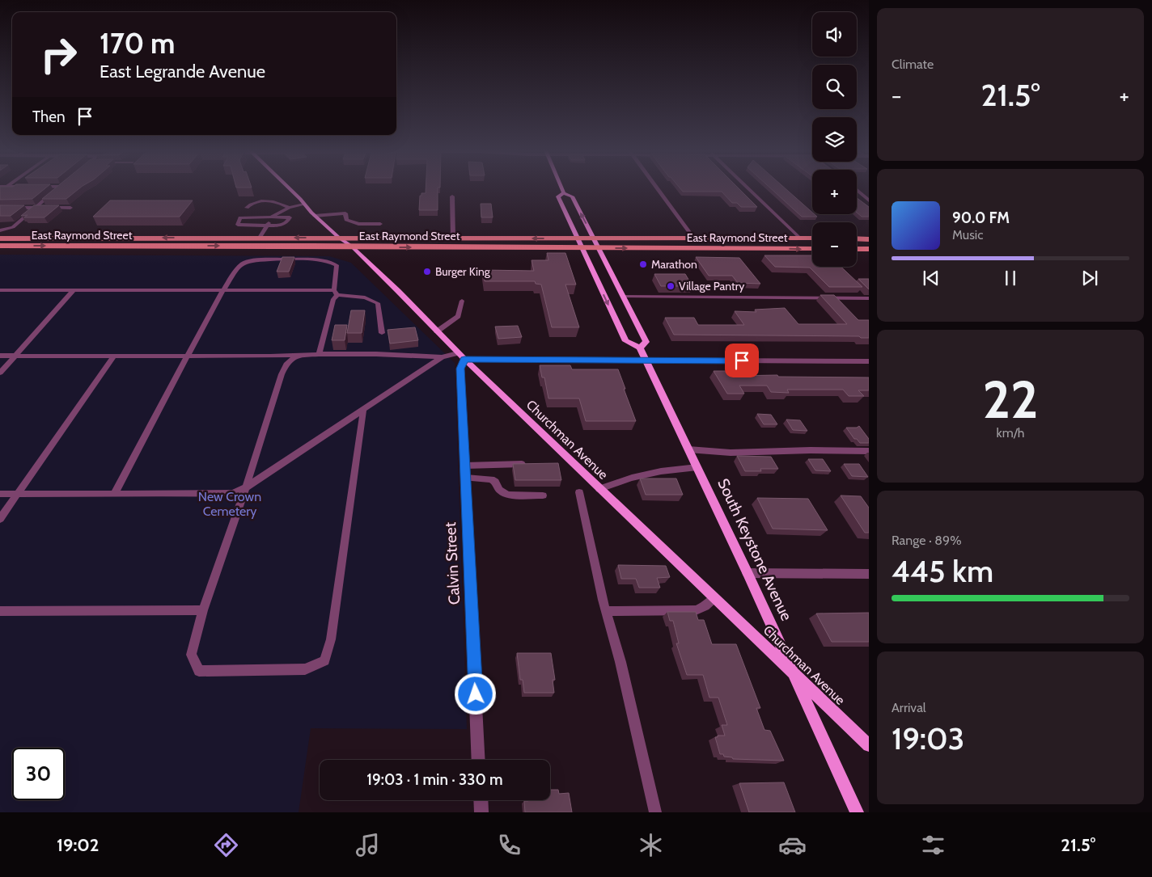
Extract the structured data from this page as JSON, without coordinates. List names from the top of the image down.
{
  "streets": {
    "main road": ["East Raymond Street", "Churchman Avenue", "South Keystone Avenue"],
    "street": ["Calvin Street"]
  },
  "crossings": [
    ["East Raymond Street", "Churchman Avenue"],
    ["Churchman Avenue", "South Keystone Avenue"],
    ["Churchman Avenue", "Calvin Street"]
  ],
  "parks": ["New Crown Cemetery"],
  "places": ["Marathon", "Burger King", "Village Pantry"],
  "page": {
    "tile": [
      "Climate",
      ["22", "km/h"],
      ["Range · 89%", "445 km"],
      ["Arrival", "19:03"]
    ],
    "map_buttons": ["+", "−"],
    "turn": ["170 m", "East Legrande Avenue"],
    "heat": ["−", "21.5°", "+"],
    "then": "Then",
    "song": ["90.0 FM", "Music"],
    "limit": "30",
    "trip": "19:03 · 1 min · 330 m",
    "tabs": ["19:02", "21.5°"]
  }
}
